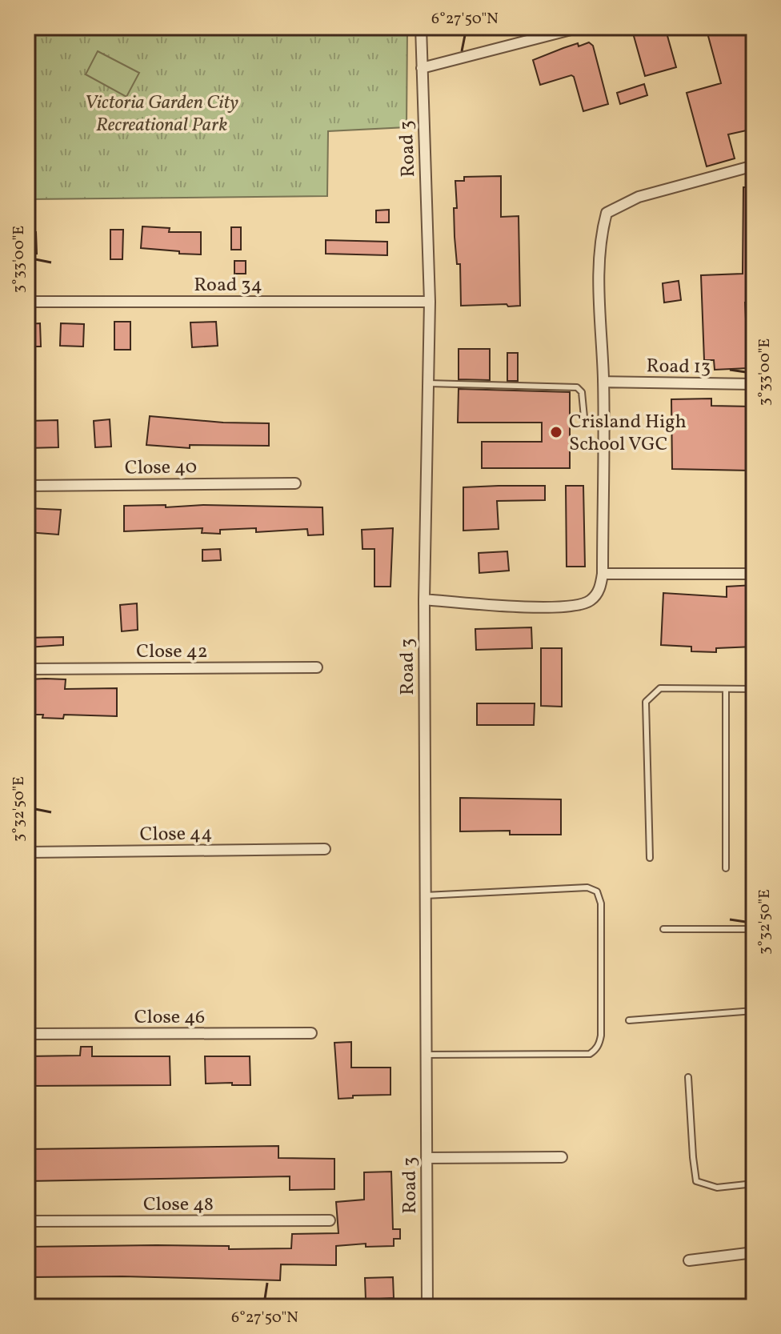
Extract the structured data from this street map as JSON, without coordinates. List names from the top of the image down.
{
  "streets": {
    "street": [
      "Road 3",
      "Road 34",
      "Road 13",
      "Close 40",
      "Close 42",
      "Close 44",
      "Close 46",
      "Close 48"
    ]
  },
  "crossings": [
    ["Road 3", "Road 34"]
  ],
  "parks": ["Victoria Garden City Recreational Park"],
  "places": ["Crisland High School VGC"],
  "coordinates": ["6°27'50\"N", "3°33'00\"E", "3°32'50\"E"]
}
